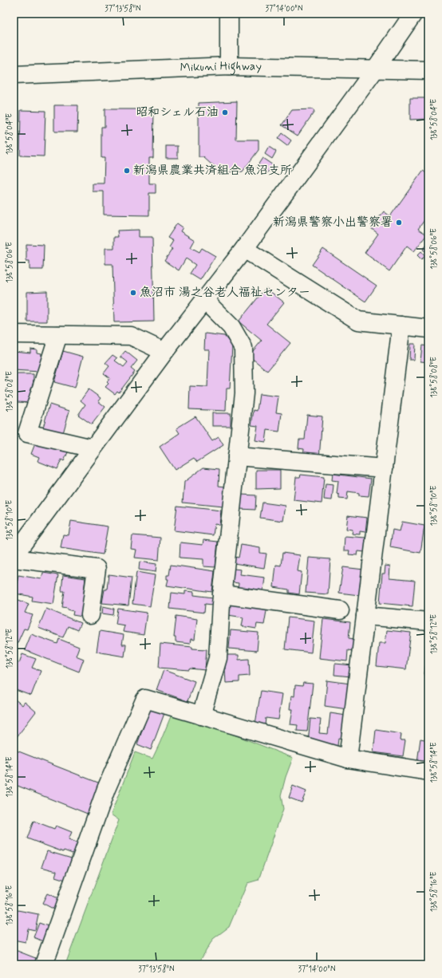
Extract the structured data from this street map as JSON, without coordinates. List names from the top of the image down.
{
  "streets": {
    "main road": ["Mikuni Highway"]
  },
  "places": [
    "昭和シェル石油",
    "新潟県農業共済組合 魚沼支所",
    "新潟県警察小出警察署",
    "魚沼市 湯之谷老人福祉センター"
  ],
  "coordinates": [
    "37°13'58\"N",
    "37°14'00\"N",
    "138°58'04\"E",
    "138°58'06\"E",
    "138°58'08\"E",
    "138°58'10\"E",
    "138°58'12\"E",
    "138°58'14\"E",
    "138°58'16\"E"
  ]
}
